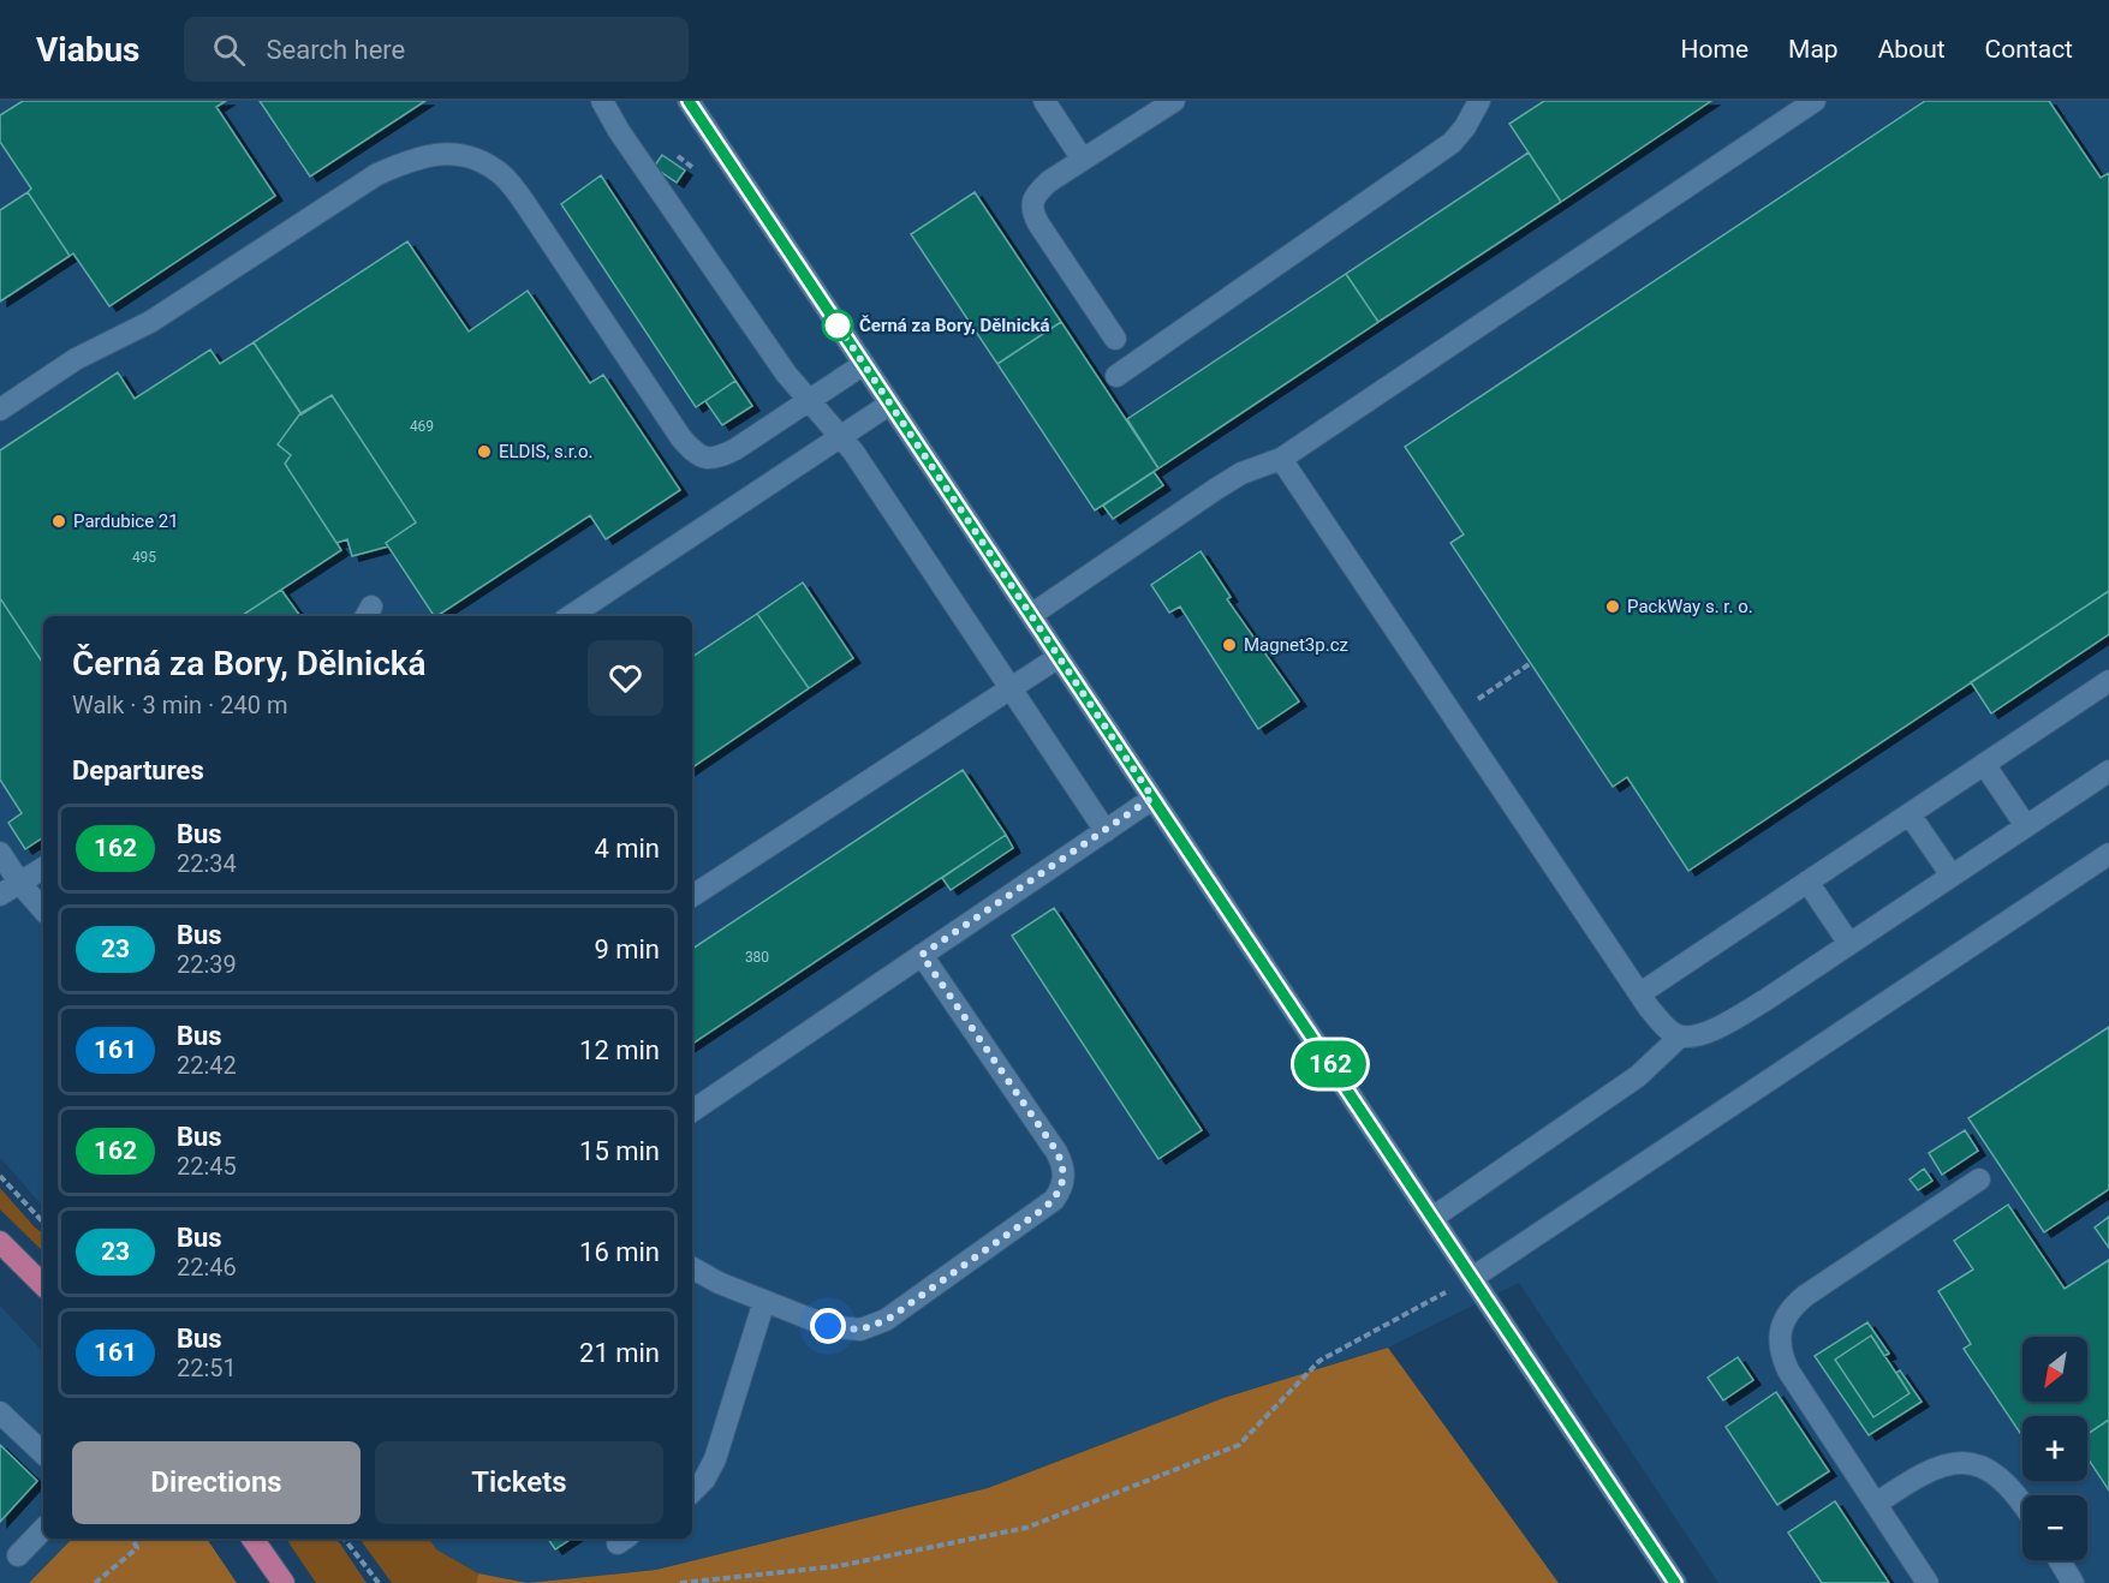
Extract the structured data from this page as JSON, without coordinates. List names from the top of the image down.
{
  "places": [
    "Černá za Bory, Dělnická",
    "ELDIS, s.r.o.",
    "Pardubice 21",
    "PackWay s. r. o.",
    "Magnet3p.cz"
  ],
  "lines": ["bus line 162"],
  "house_numbers": ["469", "495", "380"],
  "north": "bottom left",
  "page": {
    "header": "Viabus",
    "search": "Search here",
    "nav": [
      "Home",
      "Map",
      "About",
      "Contact"
    ],
    "on_map": "162",
    "heading": [
      ["Černá za Bory, Dělnická", "Walk · 3 min · 240 m"],
      "Departures"
    ],
    "list": [
      {
        "mark": "162",
        "name": "Bus",
        "note": "22:34",
        "value": "4 min"
      },
      {
        "mark": "23",
        "name": "Bus",
        "note": "22:39",
        "value": "9 min"
      },
      {
        "mark": "161",
        "name": "Bus",
        "note": "22:42",
        "value": "12 min"
      },
      {
        "mark": "162",
        "name": "Bus",
        "note": "22:45",
        "value": "15 min"
      },
      {
        "mark": "23",
        "name": "Bus",
        "note": "22:46",
        "value": "16 min"
      },
      {
        "mark": "161",
        "name": "Bus",
        "note": "22:51",
        "value": "21 min"
      }
    ],
    "map_buttons": ["+", "−"],
    "buttons": ["Directions", "Tickets"]
  }
}
